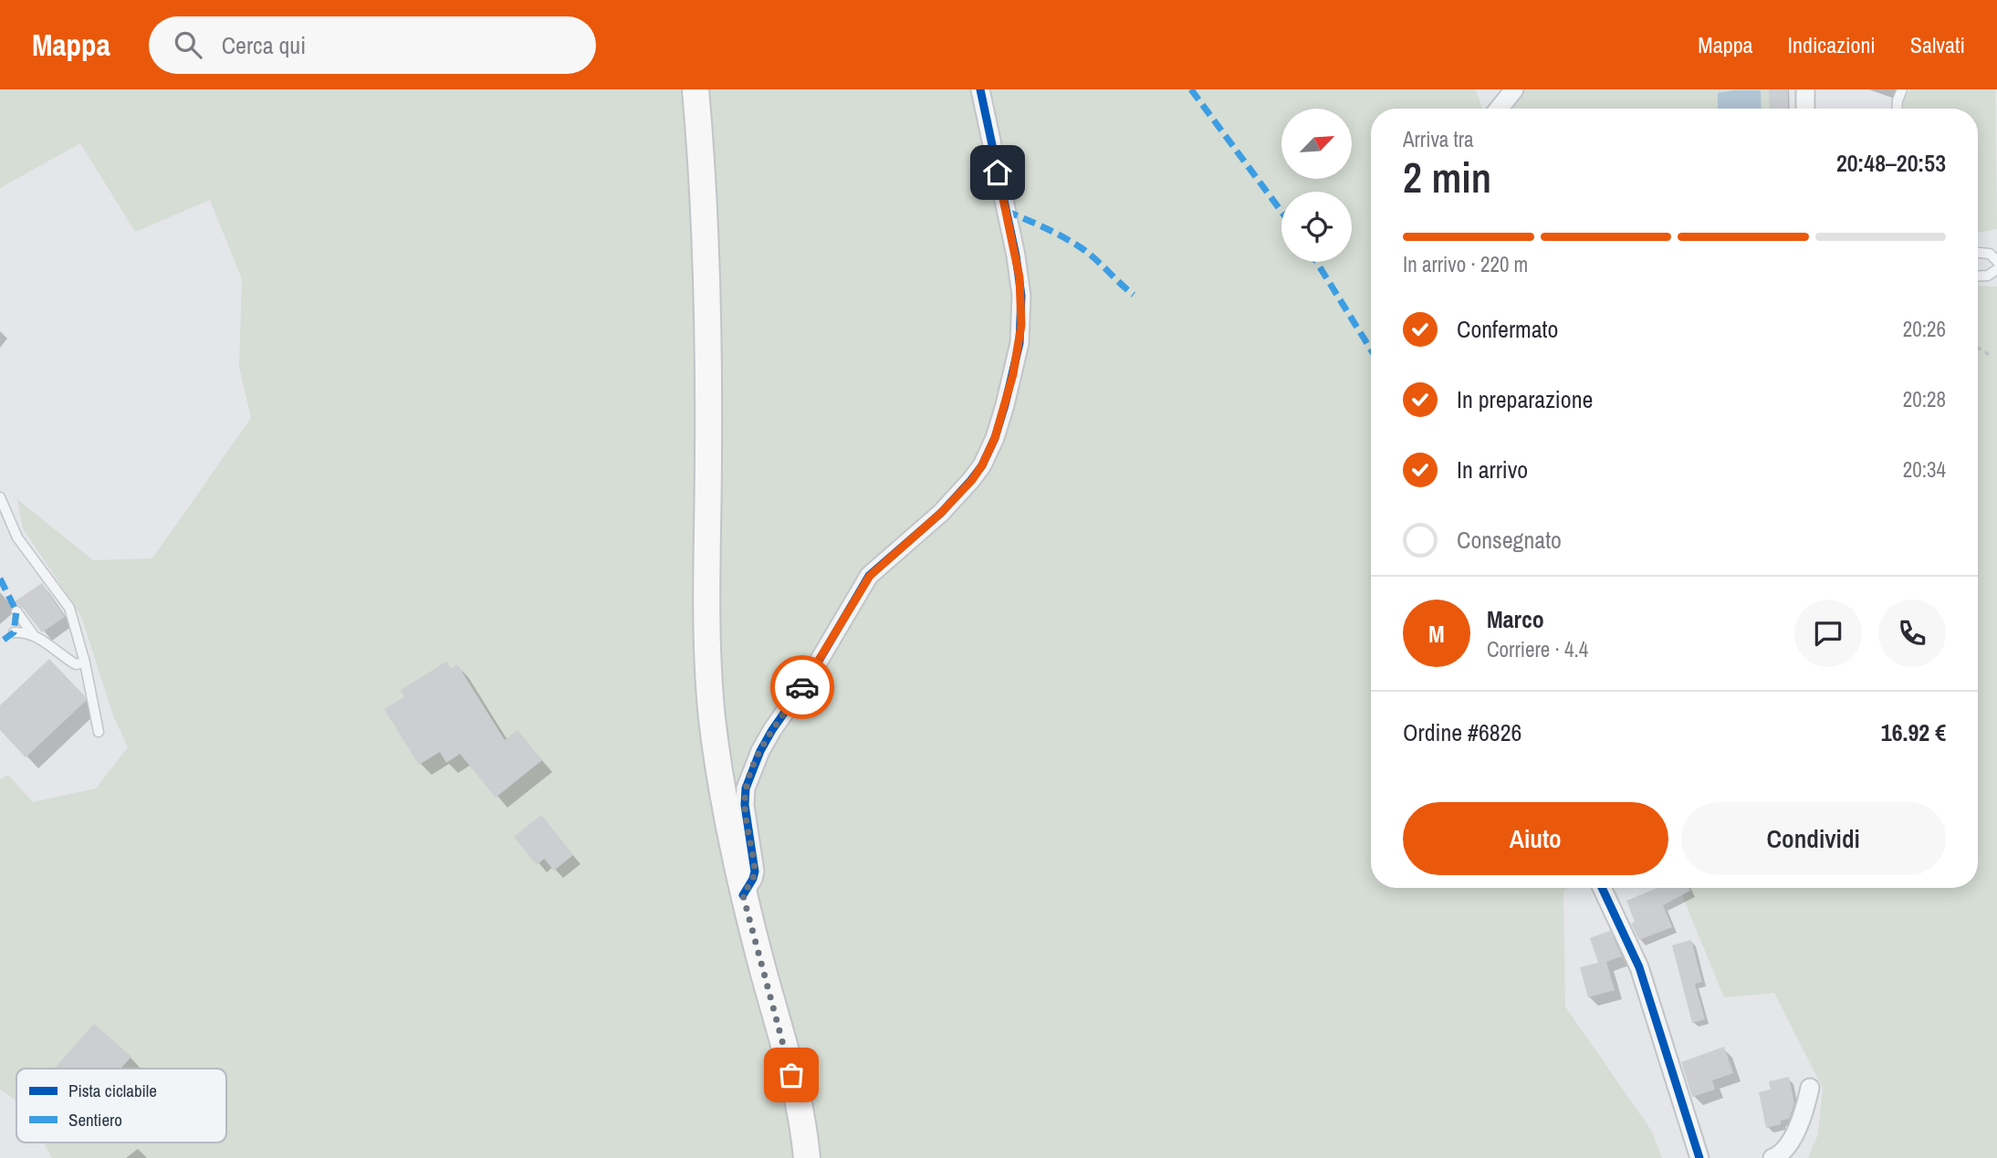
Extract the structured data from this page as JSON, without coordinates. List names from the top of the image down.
{
  "legend": ["Pista ciclabile", "Sentiero"],
  "north": "top right",
  "page": {
    "header": "Mappa",
    "search": "Cerca qui",
    "nav": ["Mappa", "Indicazioni", "Salvati"],
    "heading": ["2 min", "Arriva tra", "20:48–20:53"],
    "panel": [
      "Marco",
      "Corriere · 4.4",
      "Ordine #6826",
      "16.92 €"
    ],
    "bar": "In arrivo · 220 m",
    "list": [
      ["Confermato", "20:26"],
      ["In preparazione", "20:28"],
      ["In arrivo", "20:34"],
      "Consegnato"
    ],
    "round": "M",
    "buttons": ["Aiuto", "Condividi"]
  }
}
